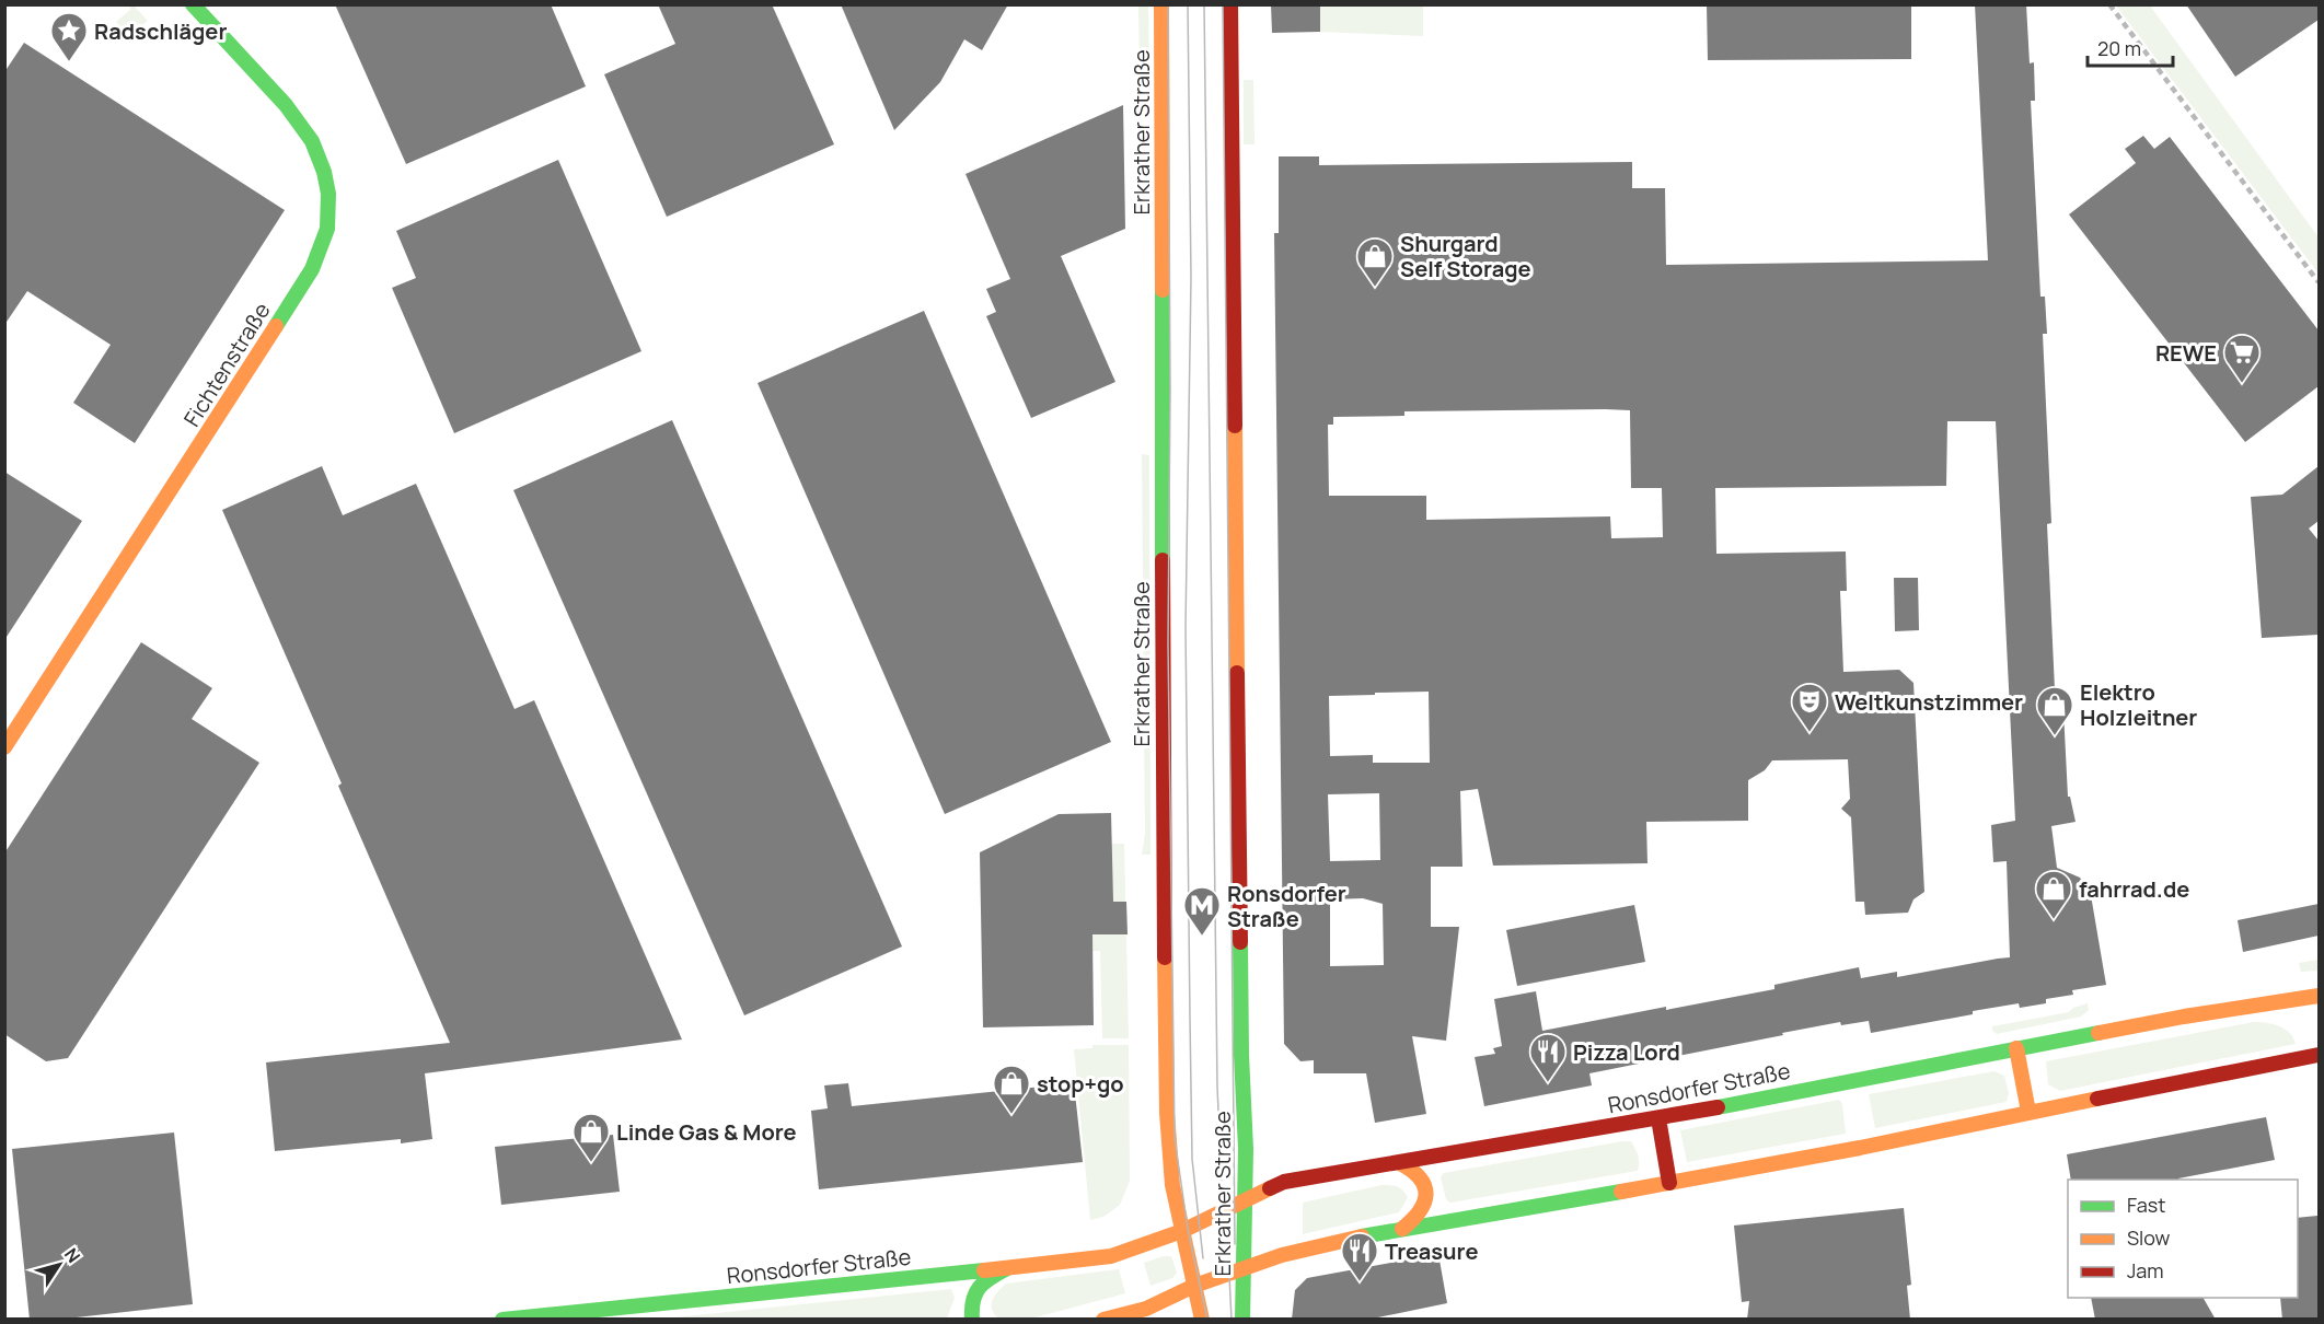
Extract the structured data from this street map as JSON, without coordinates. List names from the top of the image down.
{
  "streets": {
    "main road": ["Erkrather Straße", "Fichtenstraße", "Ronsdorfer Straße"]
  },
  "crossings": [
    ["Erkrather Straße", "Ronsdorfer Straße"]
  ],
  "places": {
    "place": ["Radschläger"],
    "shop": [
      "Shurgard Self Storage",
      "Elektro Holzleitner",
      "fahrrad.de",
      "stop+go",
      "Linde Gas & More"
    ],
    "supermarket": ["REWE"],
    "theatre": ["Weltkunstzimmer"],
    "metro station": ["Ronsdorfer Straße"],
    "restaurant": ["Pizza Lord", "Treasure"]
  },
  "legend": ["Fast", "Slow", "Jam"],
  "scale_bar": "20 m",
  "north": "top right"
}
